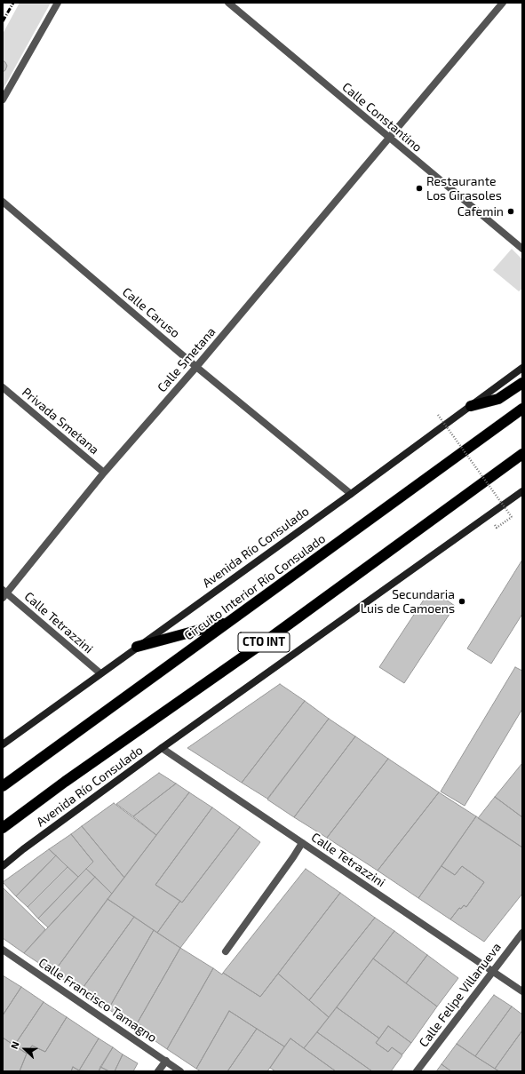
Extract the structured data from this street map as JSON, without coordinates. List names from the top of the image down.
{
  "streets": {
    "highway": ["Circuito Interior Río Consulado", "CTO INT"],
    "main road": ["Avenida Río Consulado"],
    "street": [
      "Calle Constantino",
      "Calle Caruso",
      "Calle Smetana",
      "Privada Smetana",
      "Calle Tetrazzini",
      "Calle Felipe Villanueva",
      "Calle Francisco Tamagno"
    ]
  },
  "crossings": [
    ["Calle Constantino", "Calle Smetana"],
    ["Calle Caruso", "Calle Smetana"],
    ["Calle Caruso", "Avenida Río Consulado"],
    ["Calle Smetana", "Privada Smetana"],
    ["Calle Smetana", "Calle Tetrazzini"],
    ["Avenida Río Consulado", "Calle Tetrazzini"],
    ["Calle Tetrazzini", "Calle Felipe Villanueva"]
  ],
  "places": ["Restaurante Los Girasoles", "Cafemin", "Secundaria Luis de Camoens"],
  "north": "left"
}
